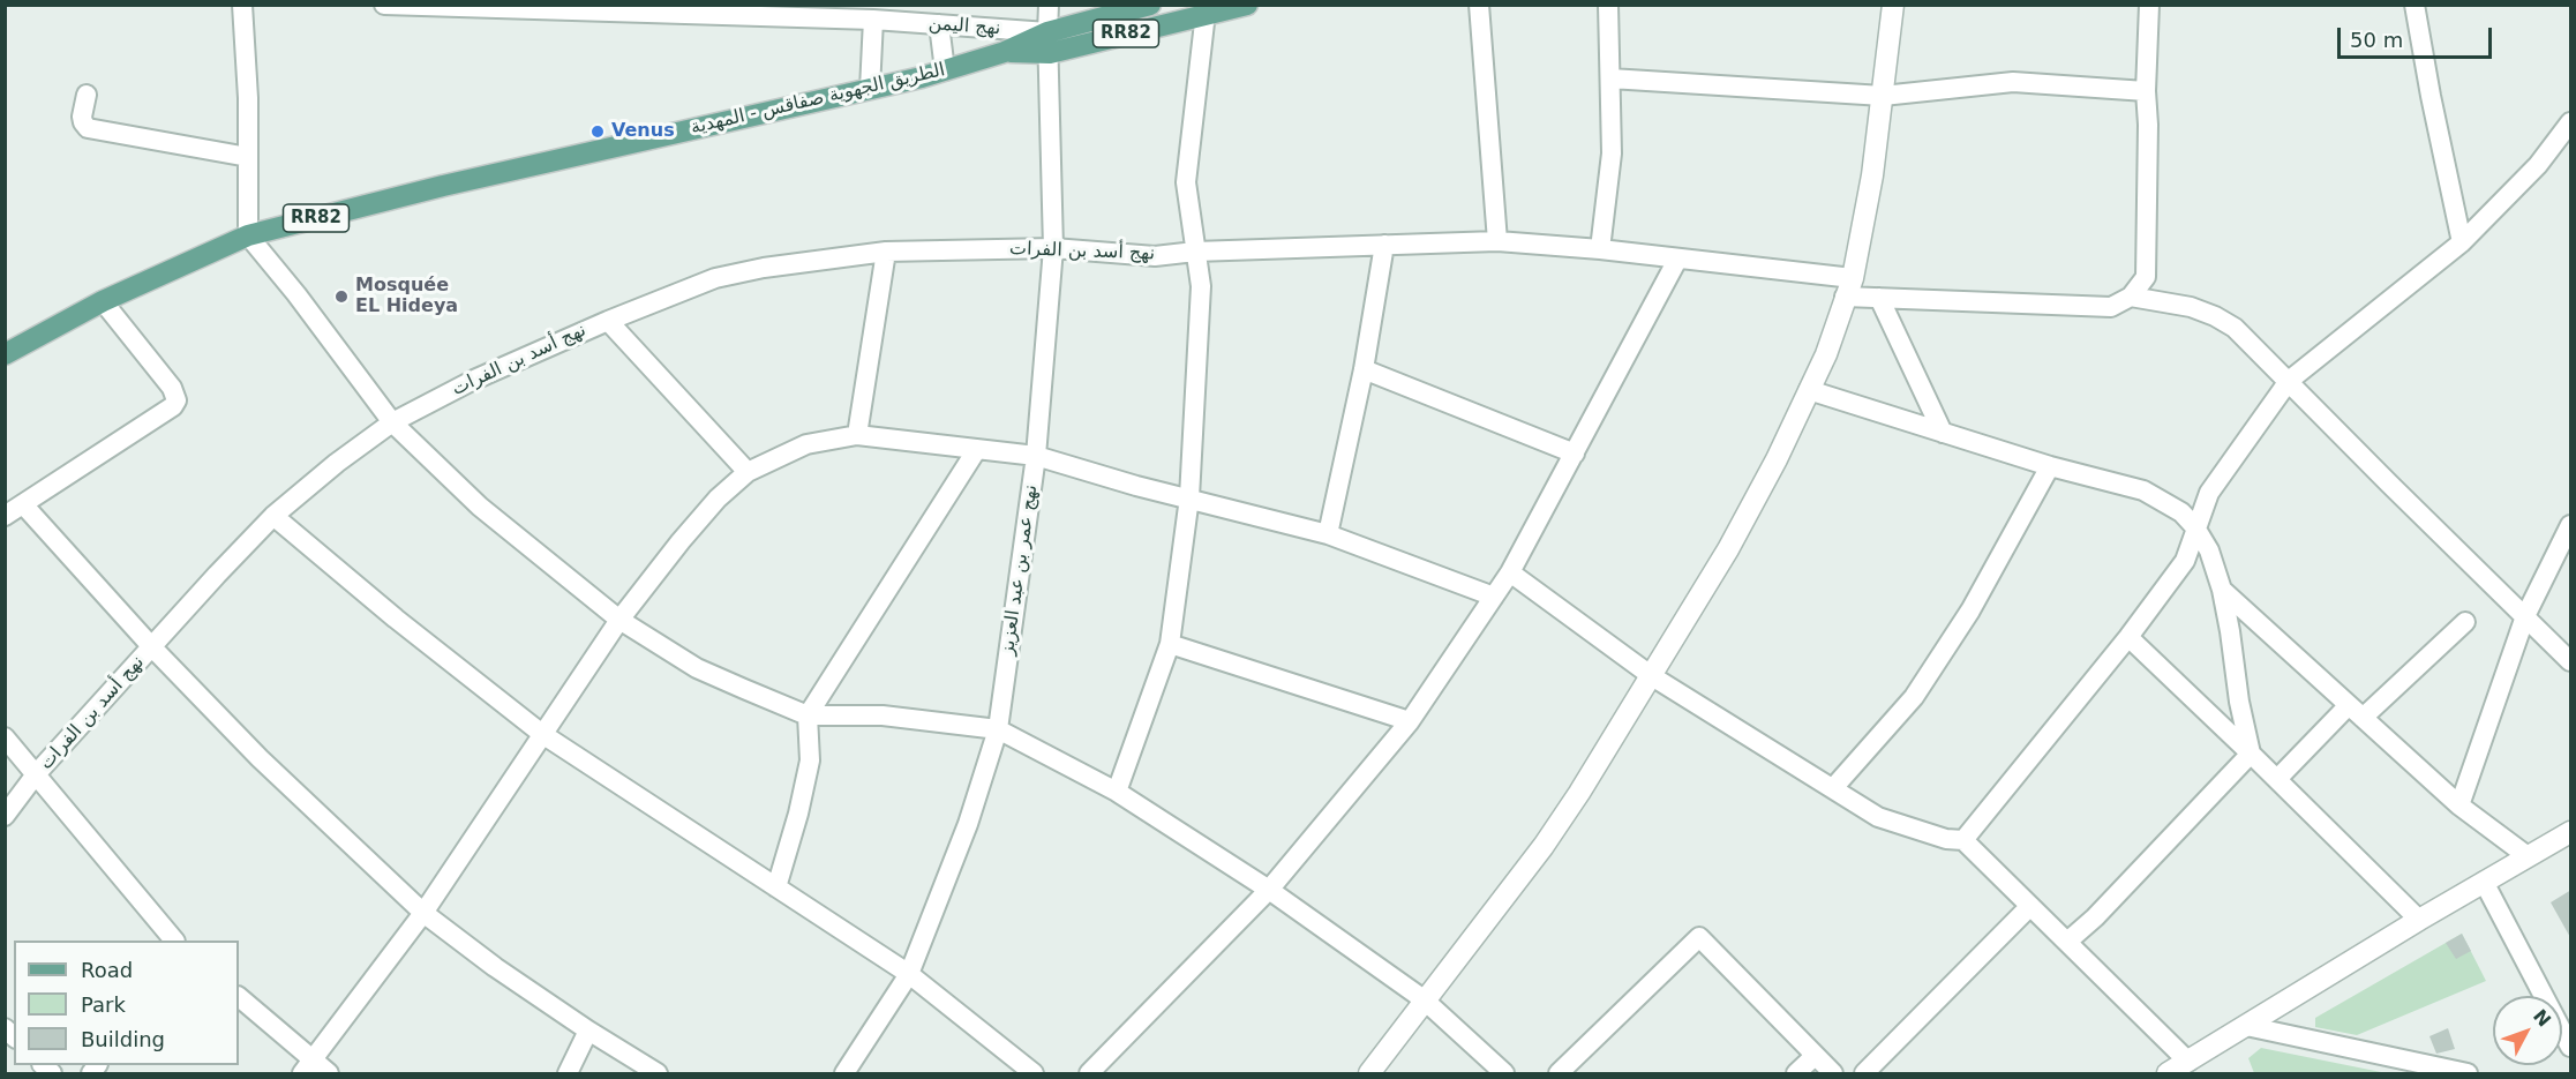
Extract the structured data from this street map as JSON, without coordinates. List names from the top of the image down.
{
  "streets": {
    "main road": ["RR82", "الطريق الجهوية صفاقس - المهدية"],
    "street": ["نهج اليمن", "نهج أسد بن الفرات", "نهج عمر بن عبد العزيز"]
  },
  "crossings": [
    ["نهج اليمن", "الطريق الجهوية صفاقس - المهدية"],
    ["نهج اليمن", "نهج عمر بن عبد العزيز"],
    ["الطريق الجهوية صفاقس - المهدية", "نهج عمر بن عبد العزيز"],
    ["نهج أسد بن الفرات", "نهج عمر بن عبد العزيز"]
  ],
  "places": ["Venus", "Mosquée EL Hideya"],
  "legend": ["Road", "Park", "Building"],
  "scale_bar": "50 m",
  "north": "top right"
}
